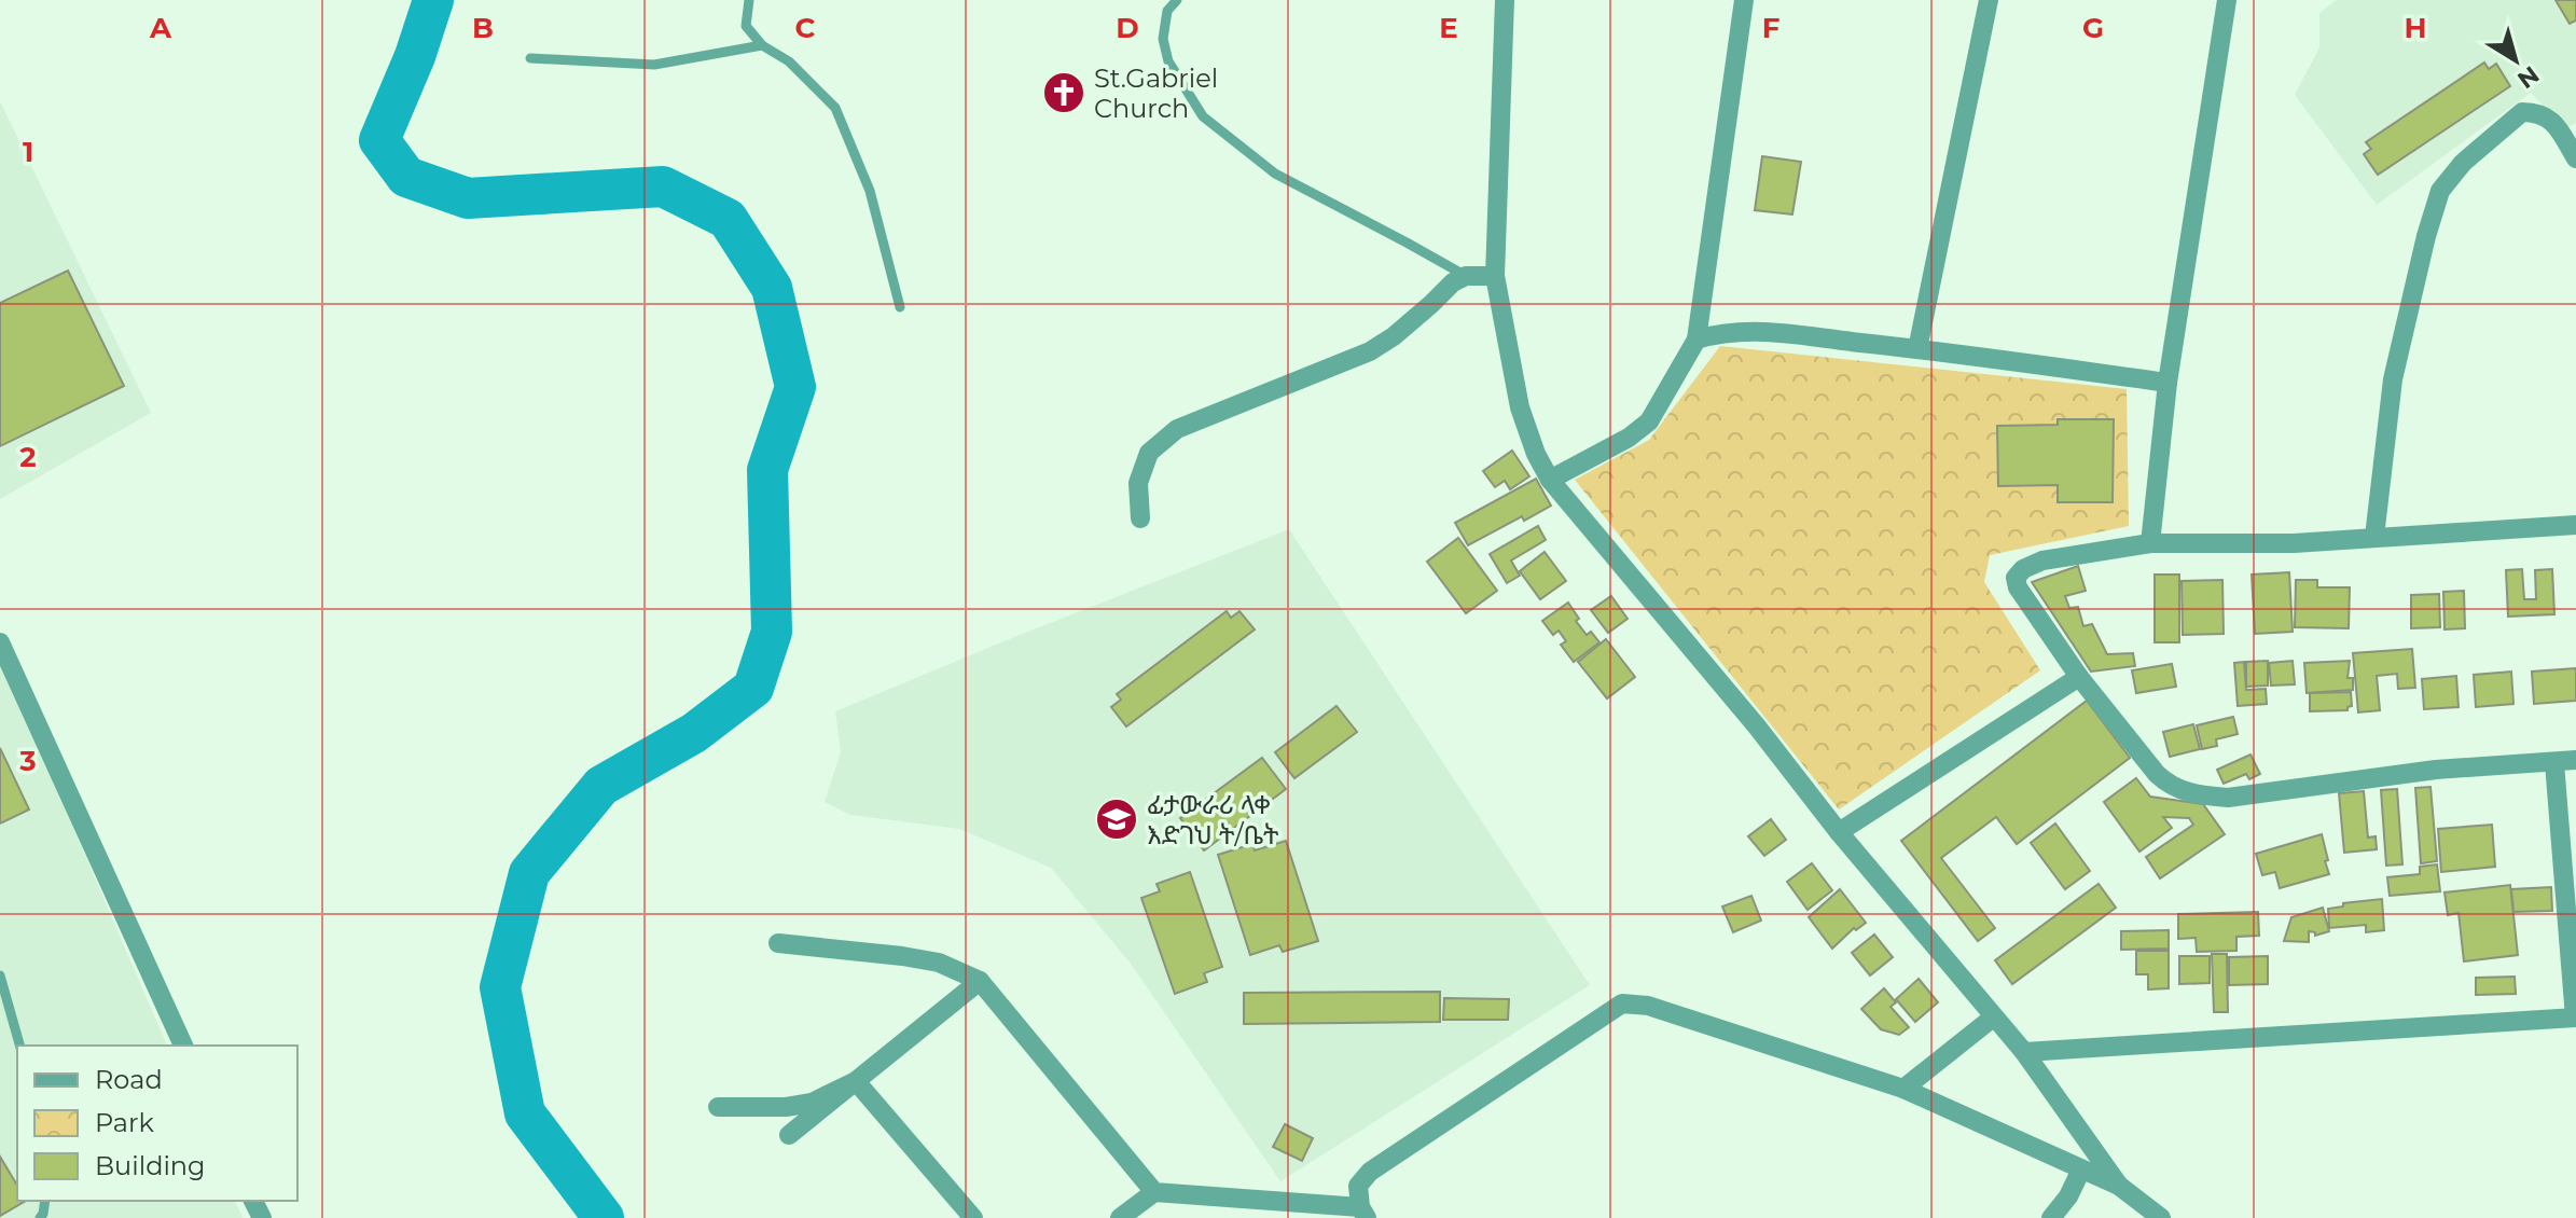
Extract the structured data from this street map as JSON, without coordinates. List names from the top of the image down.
{
  "places": {
    "church": ["St.Gabriel Church"],
    "school or university": ["ፊታውራሪ ላቀ እድገህ ት/ቤት"]
  },
  "legend": ["Road", "Park", "Building"],
  "north": "bottom right",
  "grid": {
    "columns": [
      "A",
      "B",
      "C",
      "D",
      "E",
      "F",
      "G",
      "H"
    ],
    "rows": ["1", "2", "3"]
  }
}
